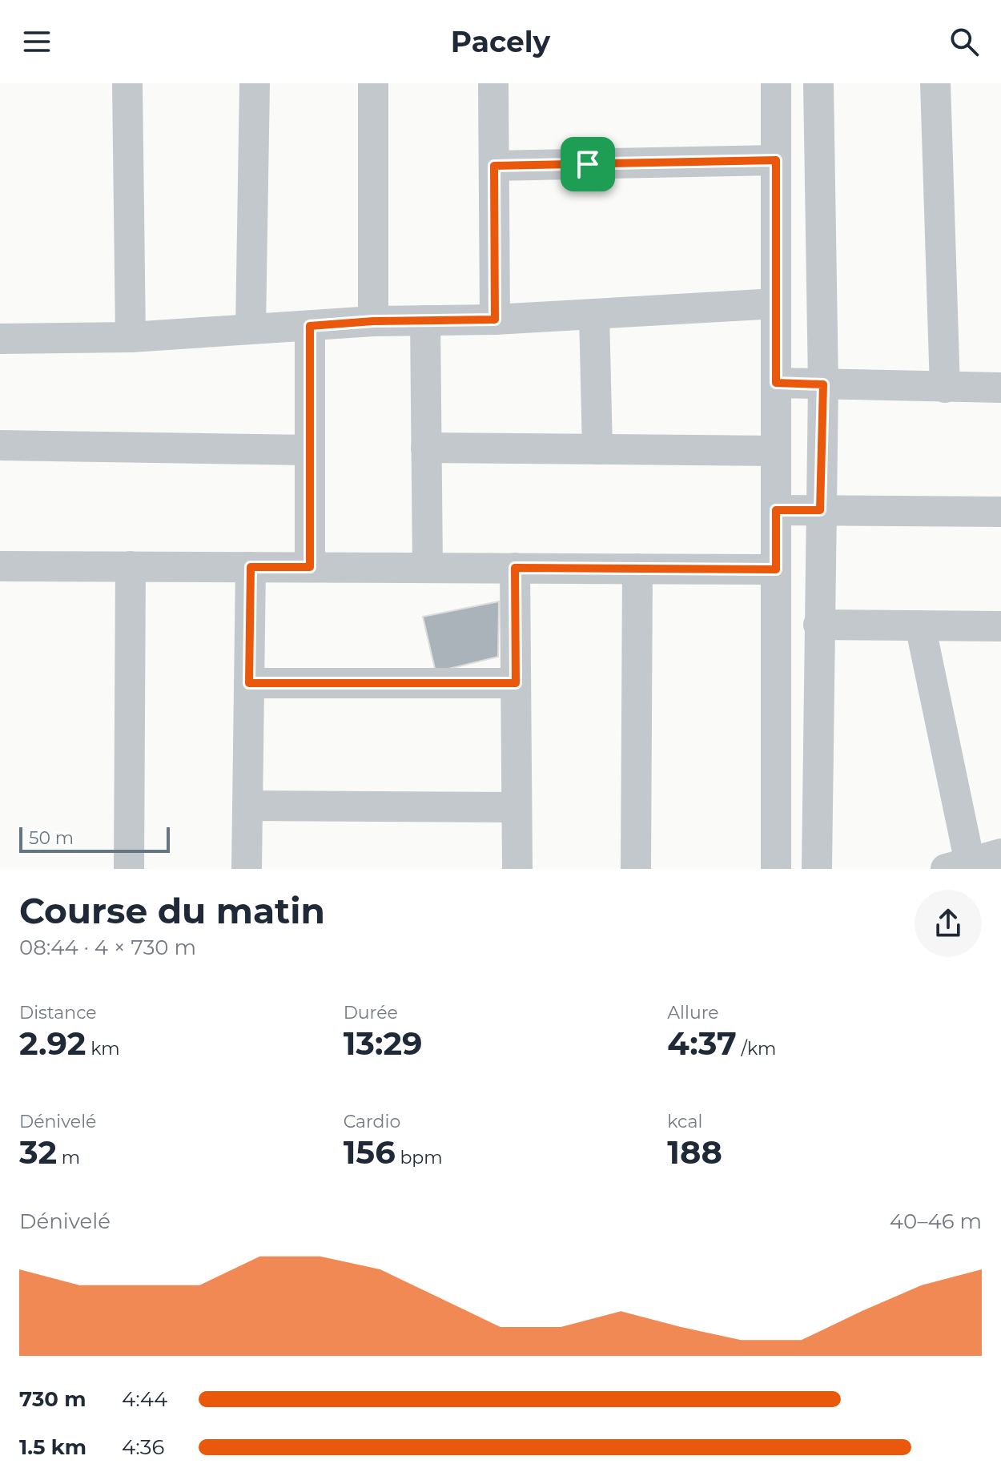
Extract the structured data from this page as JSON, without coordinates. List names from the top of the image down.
{
  "scale_bar": "50 m",
  "page": {
    "header": "Pacely",
    "scale": "50 m",
    "heading": ["Course du matin", "08:44 · 4 × 730 m"],
    "stats": [
      ["Distance", "2.92 km"],
      ["Durée", "13:29"],
      ["Allure", "4:37 /km"],
      ["Dénivelé", "32 m"],
      ["Cardio", "156 bpm"],
      ["kcal", "188"]
    ],
    "chart": ["Dénivelé", "40–46 m"],
    "list": [
      {
        "name": "730 m",
        "note": "4:44"
      },
      {
        "name": "1.5 km",
        "note": "4:36"
      }
    ]
  }
}
